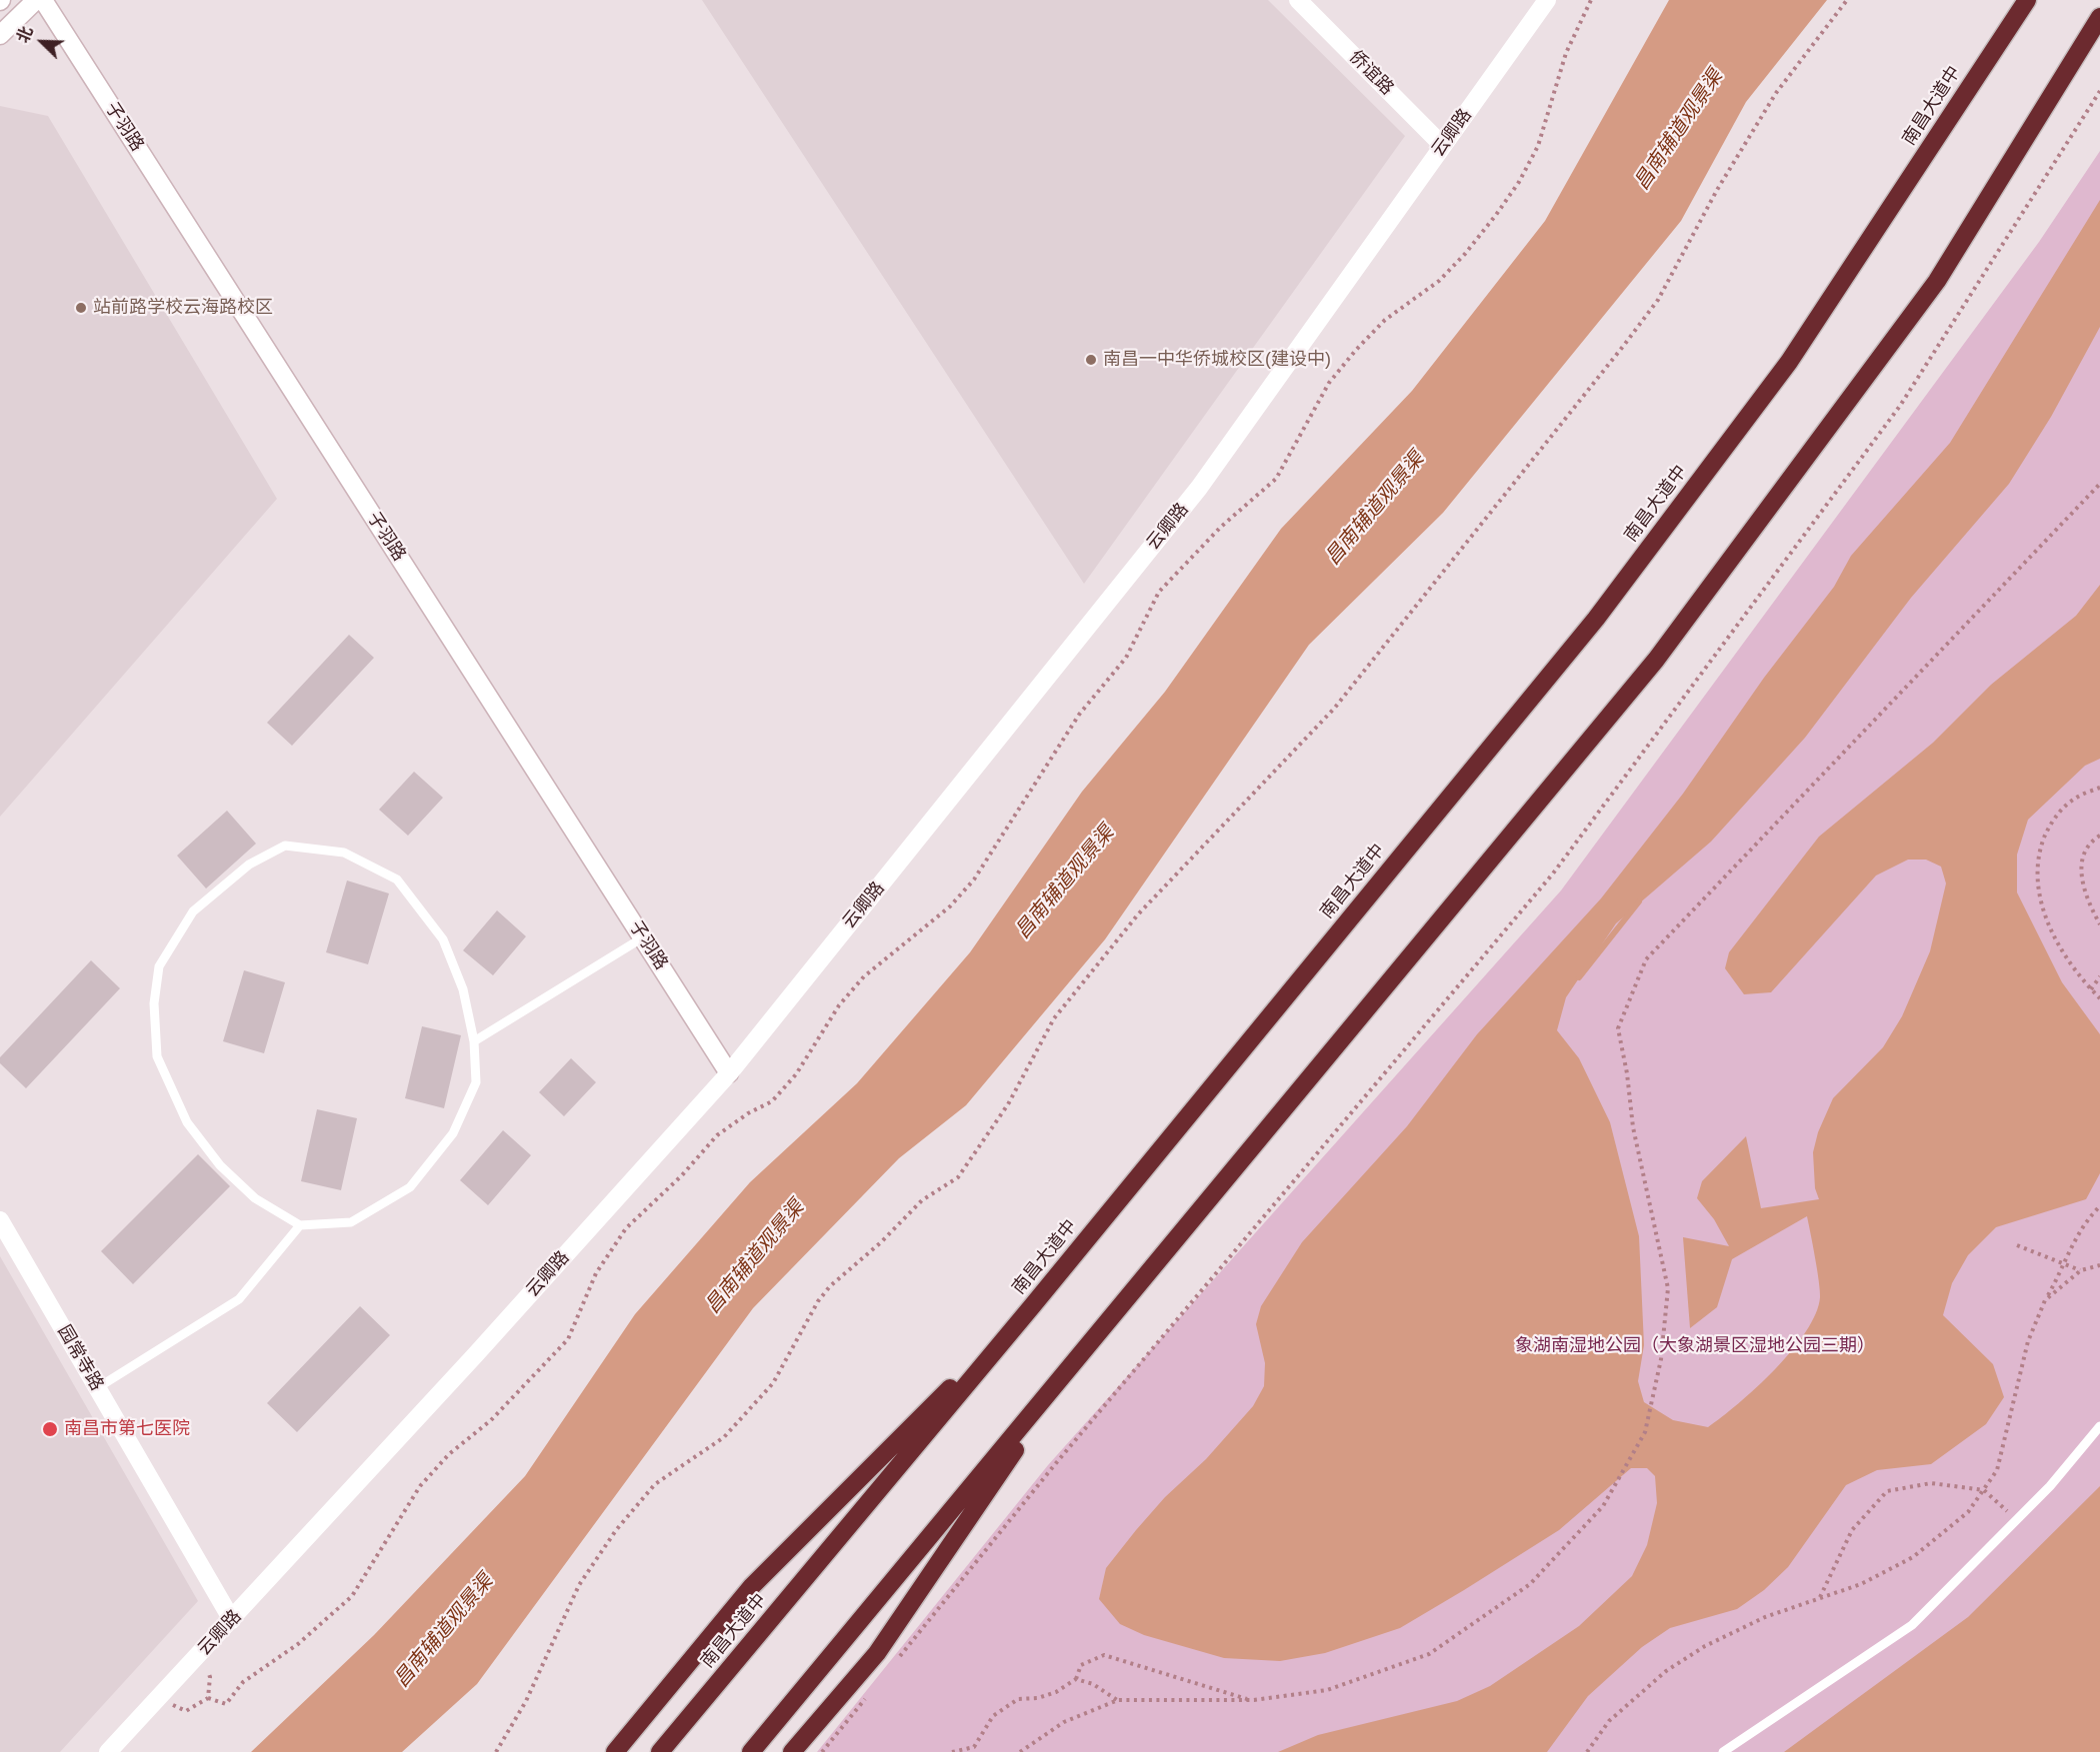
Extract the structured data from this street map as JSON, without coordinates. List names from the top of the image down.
{
  "streets": {
    "highway": ["南昌大道中"],
    "street": [
      "侨谊路",
      "子羽路",
      "云卿路",
      "园常寺路"
    ]
  },
  "crossings": [
    ["侨谊路", "云卿路"],
    ["子羽路", "云卿路"],
    ["云卿路", "园常寺路"]
  ],
  "water": ["昌南辅道观景渠"],
  "parks": ["象湖南湿地公园（大象湖景区湿地公园三期）"],
  "places": ["站前路学校云海路校区", "南昌一中华侨城校区(建设中)", "南昌市第七医院"],
  "north": "top left"
}
